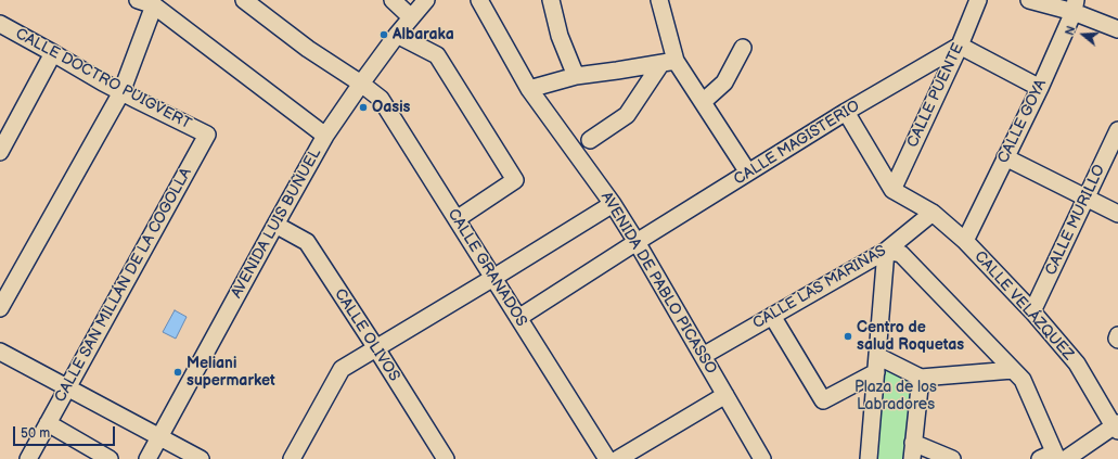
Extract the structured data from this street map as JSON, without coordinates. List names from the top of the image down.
{
  "streets": {
    "street": [
      "CALLE DOCTRO PUIGVERT",
      "CALLE PUENTE",
      "CALLE GOYA",
      "CALLE MAGISTERIO",
      "CALLE MURILLO",
      "AVENIDA LUIS BUÑUEL",
      "CALLE GRANADOS",
      "AVENIDA DE PABLO PICASSO",
      "CALLE SAN MILLÁN DE LA COGOLLA",
      "CALLE LAS MARINAS",
      "CALLE VELÁZQUEZ",
      "CALLE OLIVOS"
    ]
  },
  "crossings": [
    ["CALLE DOCTRO PUIGVERT", "CALLE SAN MILLÁN DE LA COGOLLA"],
    ["CALLE PUENTE", "CALLE MAGISTERIO"],
    ["CALLE PUENTE", "CALLE VELÁZQUEZ"],
    ["CALLE GOYA", "CALLE VELÁZQUEZ"],
    ["CALLE MAGISTERIO", "CALLE GRANADOS"],
    ["CALLE MAGISTERIO", "AVENIDA DE PABLO PICASSO"],
    ["CALLE MURILLO", "CALLE VELÁZQUEZ"],
    ["AVENIDA LUIS BUÑUEL", "CALLE GRANADOS"],
    ["AVENIDA LUIS BUÑUEL", "CALLE OLIVOS"],
    ["AVENIDA DE PABLO PICASSO", "CALLE LAS MARINAS"],
    ["CALLE LAS MARINAS", "CALLE VELÁZQUEZ"]
  ],
  "parks": ["Plaza de los Labradores"],
  "places": [
    "Albaraka",
    "Oasis",
    "Centro de salud Roquetas",
    "Meliani supermarket"
  ],
  "scale_bar": "50 m",
  "north": "left"
}
